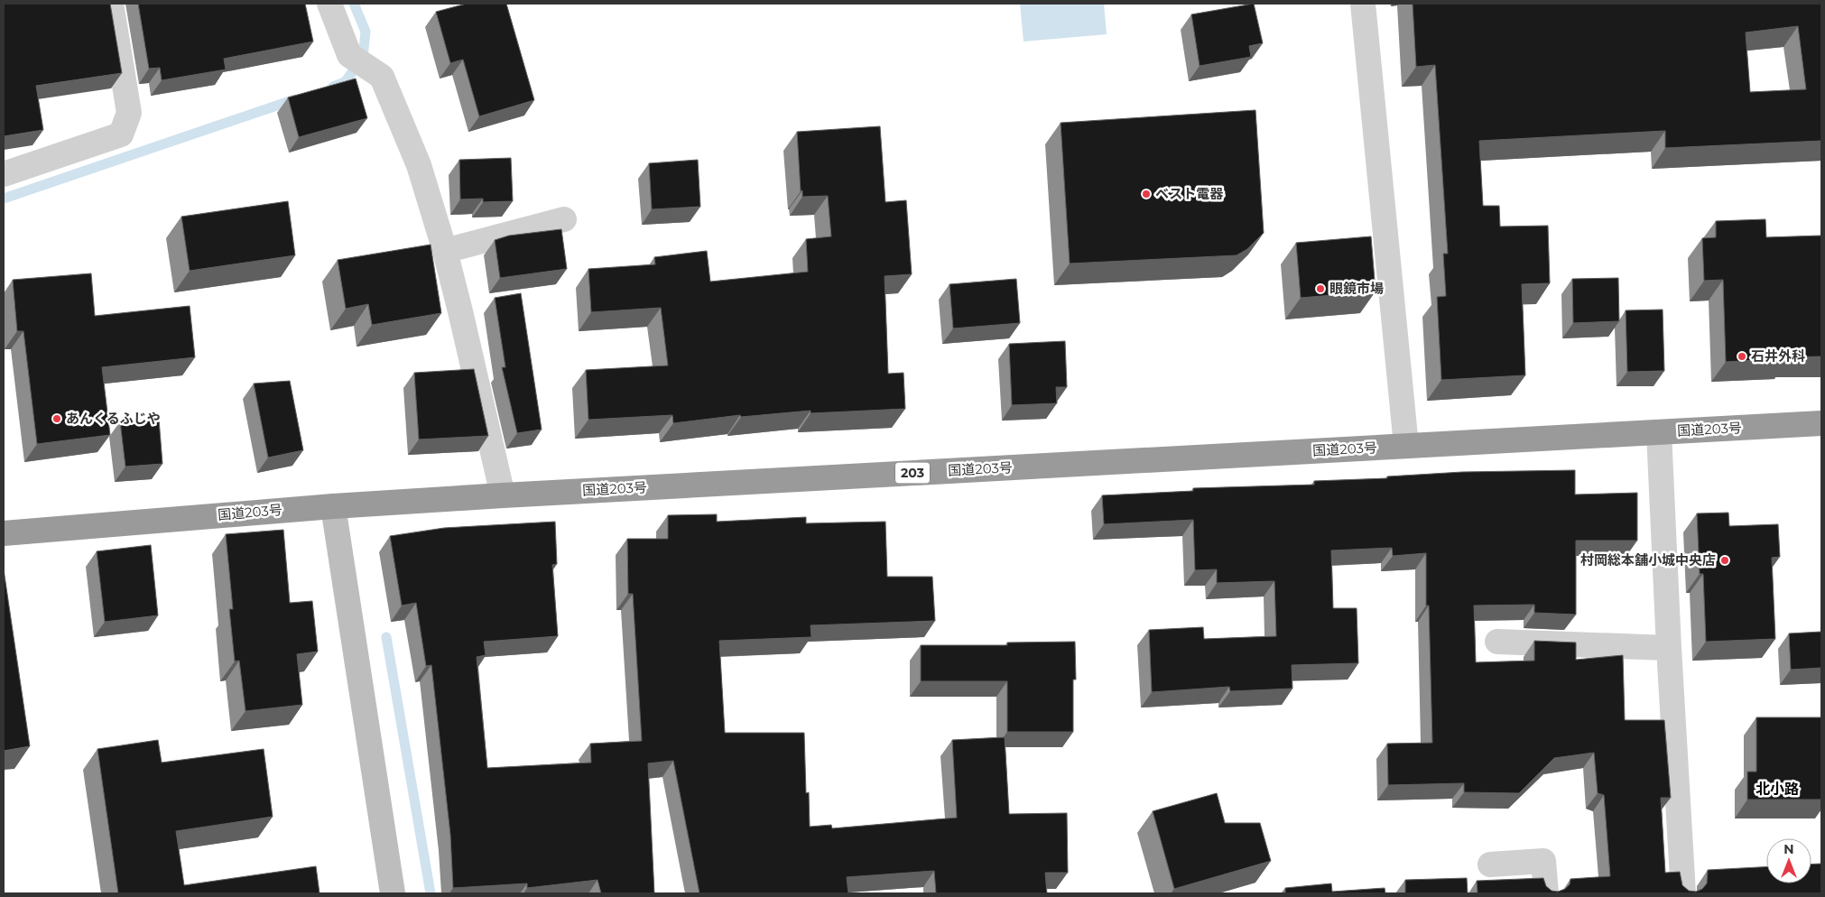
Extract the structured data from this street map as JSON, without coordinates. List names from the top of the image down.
{
  "streets": {
    "highway": ["国道203号", "203"]
  },
  "districts": ["北小路"],
  "places": [
    "ベスト電器",
    "眼鏡市場",
    "石井外科",
    "あんくるふじや",
    "村岡総本舗小城中央店"
  ],
  "north": "top"
}
